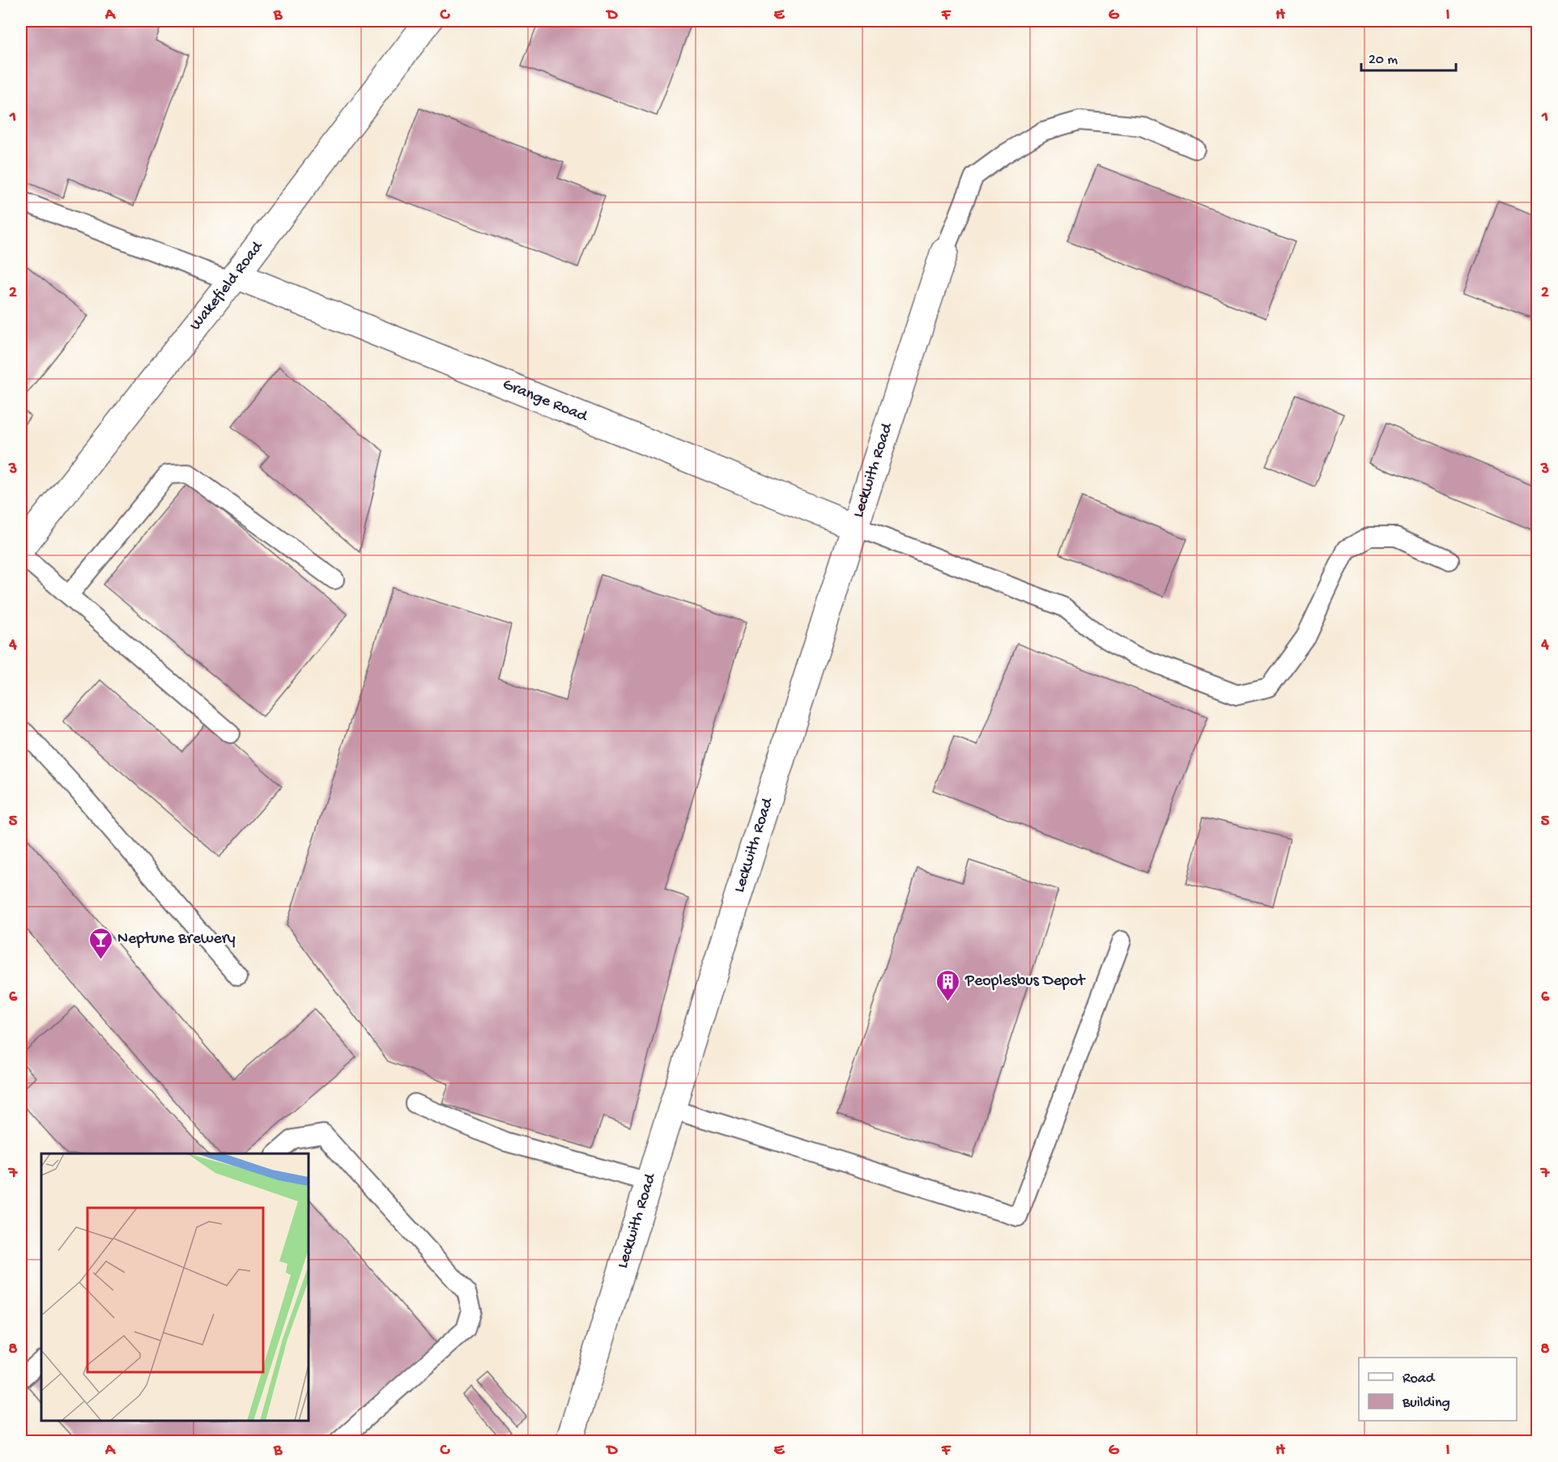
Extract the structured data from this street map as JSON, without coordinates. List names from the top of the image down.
{
  "streets": {
    "street": ["Wakefield Road", "Grange Road", "Leckwith Road"]
  },
  "crossings": [
    ["Wakefield Road", "Grange Road"],
    ["Grange Road", "Leckwith Road"]
  ],
  "places": {
    "bar": ["Neptune Brewery"],
    "building": ["Peoplesbus Depot"]
  },
  "legend": ["Road", "Building"],
  "scale_bar": "20 m",
  "grid": {
    "columns": [
      "A",
      "B",
      "C",
      "D",
      "E",
      "F",
      "G",
      "H",
      "I"
    ],
    "rows": [
      "1",
      "2",
      "3",
      "4",
      "5",
      "6",
      "7",
      "8"
    ]
  }
}
